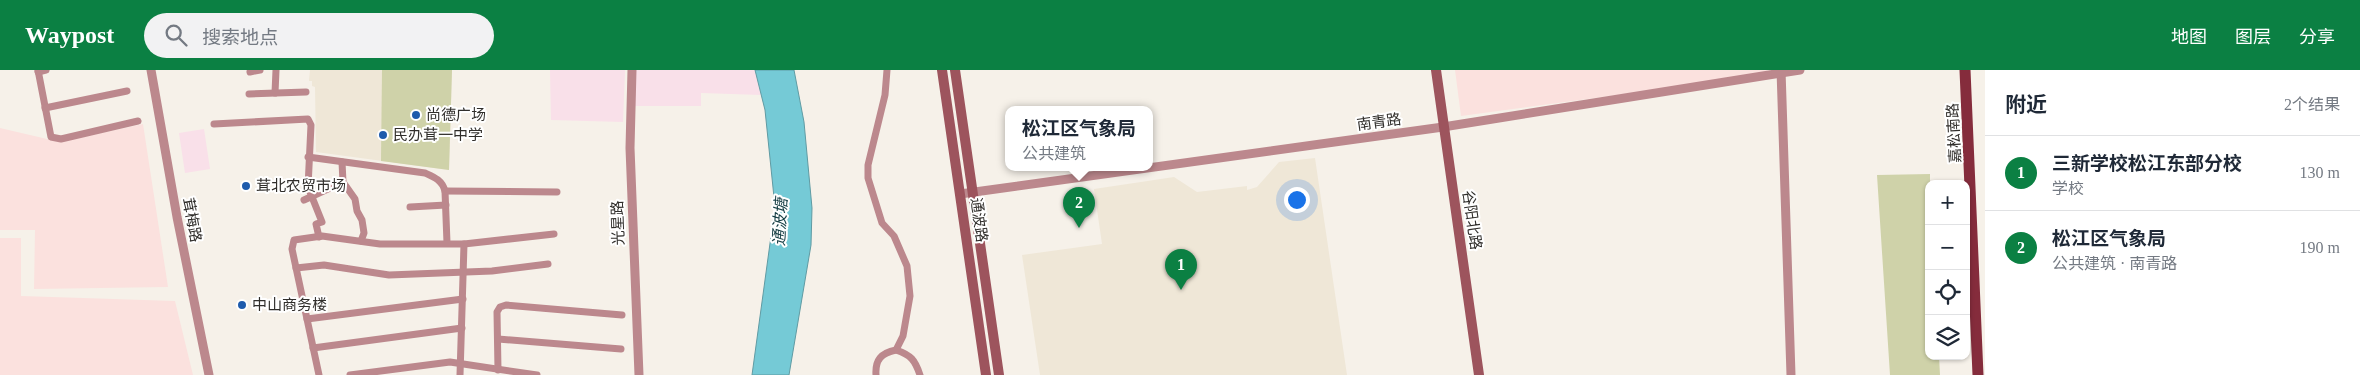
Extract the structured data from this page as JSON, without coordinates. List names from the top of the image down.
{
  "streets": {
    "main road": ["嘉松南路", "通波路", "谷阳北路"],
    "street": ["南青路", "茸梅路", "光星路"]
  },
  "crossings": [
    ["南青路", "通波路"],
    ["南青路", "谷阳北路"]
  ],
  "water": ["通波塘"],
  "places": [
    "尚德广场",
    "民办茸一中学",
    "茸北农贸市场",
    "中山商务楼"
  ],
  "page": {
    "header": "Waypost",
    "search": "搜索地点",
    "nav": ["地图", "图层", "分享"],
    "heading": ["附近", "2个结果"],
    "popup": ["松江区气象局", "公共建筑"],
    "list": [
      {
        "mark": "1",
        "name": "三新学校松江东部分校",
        "note": "学校",
        "value": "130 m"
      },
      {
        "mark": "2",
        "name": "松江区气象局",
        "note": "公共建筑 · 南青路",
        "value": "190 m"
      }
    ],
    "map_buttons": ["+", "−"],
    "pins": ["2", "1"]
  }
}
